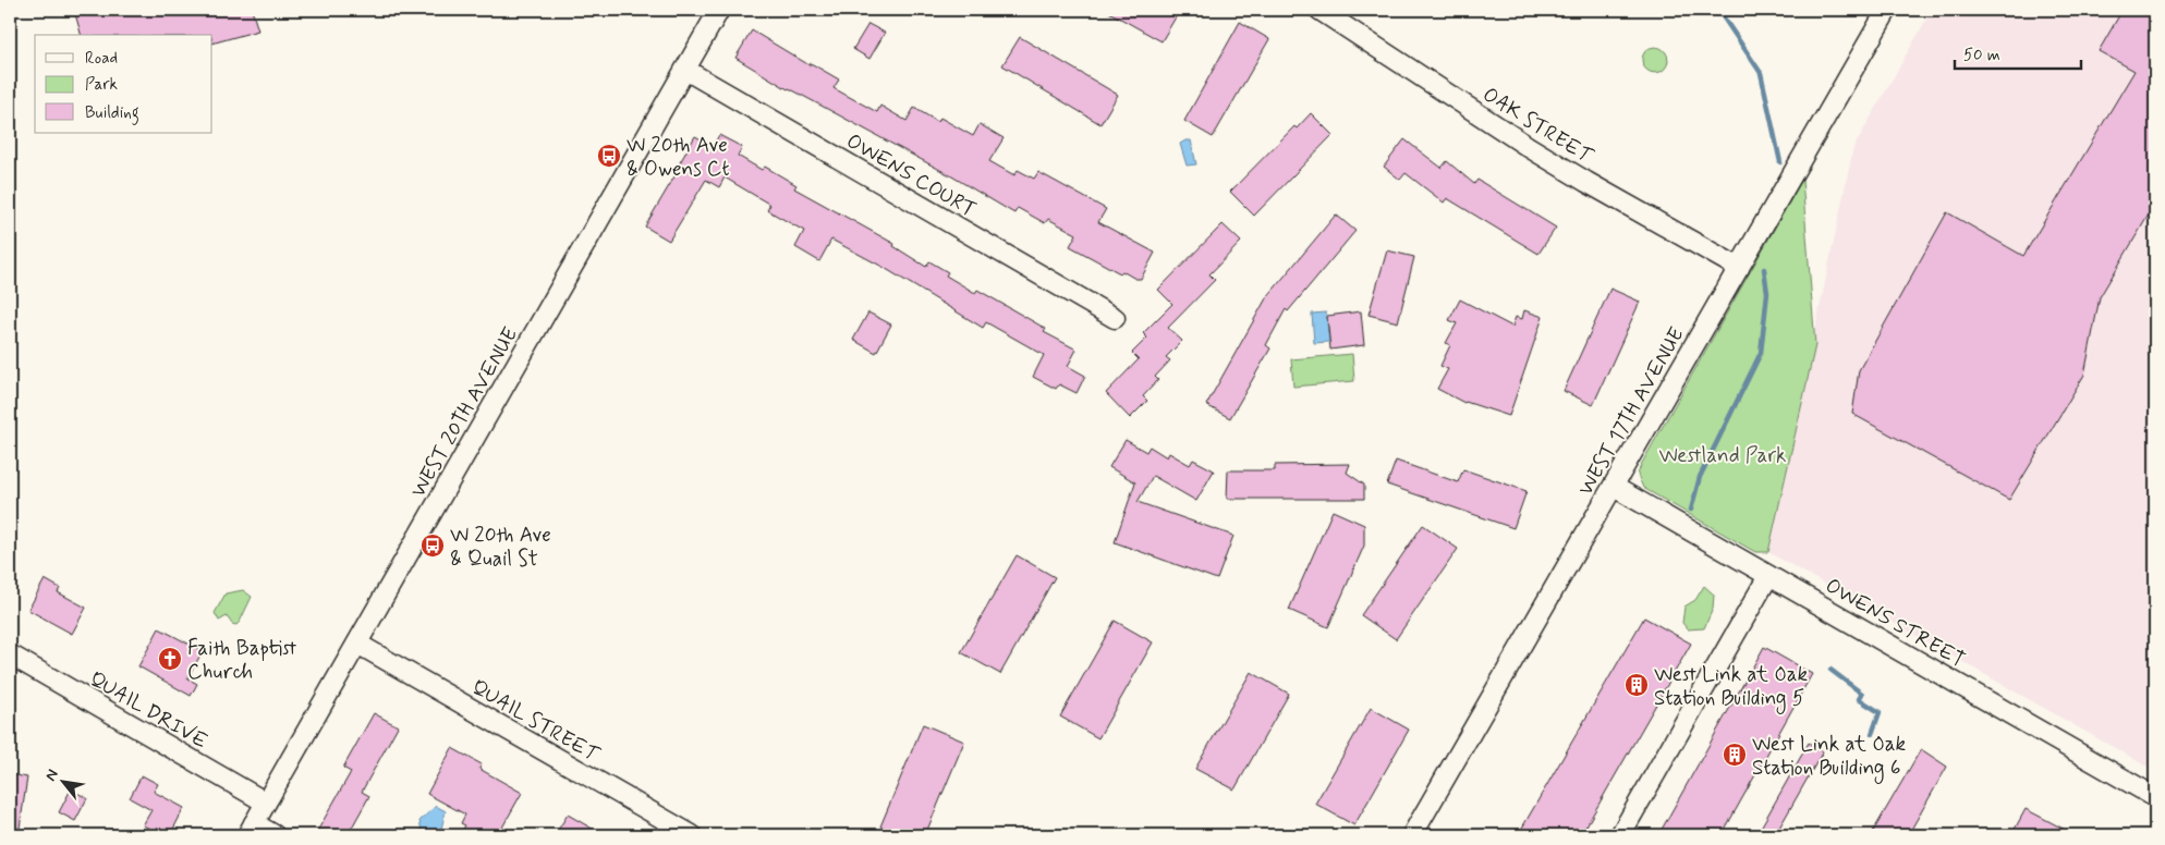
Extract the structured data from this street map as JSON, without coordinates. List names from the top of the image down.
{
  "streets": {
    "street": [
      "OAK STREET",
      "OWENS COURT",
      "WEST 17TH AVENUE",
      "WEST 20TH AVENUE",
      "OWENS STREET",
      "QUAIL DRIVE",
      "QUAIL STREET"
    ]
  },
  "crossings": [
    ["OAK STREET", "WEST 17TH AVENUE"],
    ["OWENS COURT", "WEST 20TH AVENUE"],
    ["WEST 17TH AVENUE", "OWENS STREET"],
    ["WEST 20TH AVENUE", "QUAIL DRIVE"],
    ["WEST 20TH AVENUE", "QUAIL STREET"]
  ],
  "parks": ["Westland Park"],
  "places": {
    "bus stop": ["W 20th Ave & Owens Ct", "W 20th Ave & Quail St"],
    "church": ["Faith Baptist Church"],
    "building": ["West Link at Oak Station Building 5", "West Link at Oak Station Building 6"]
  },
  "legend": ["Road", "Park", "Building"],
  "scale_bar": "50 m",
  "north": "top left"
}
